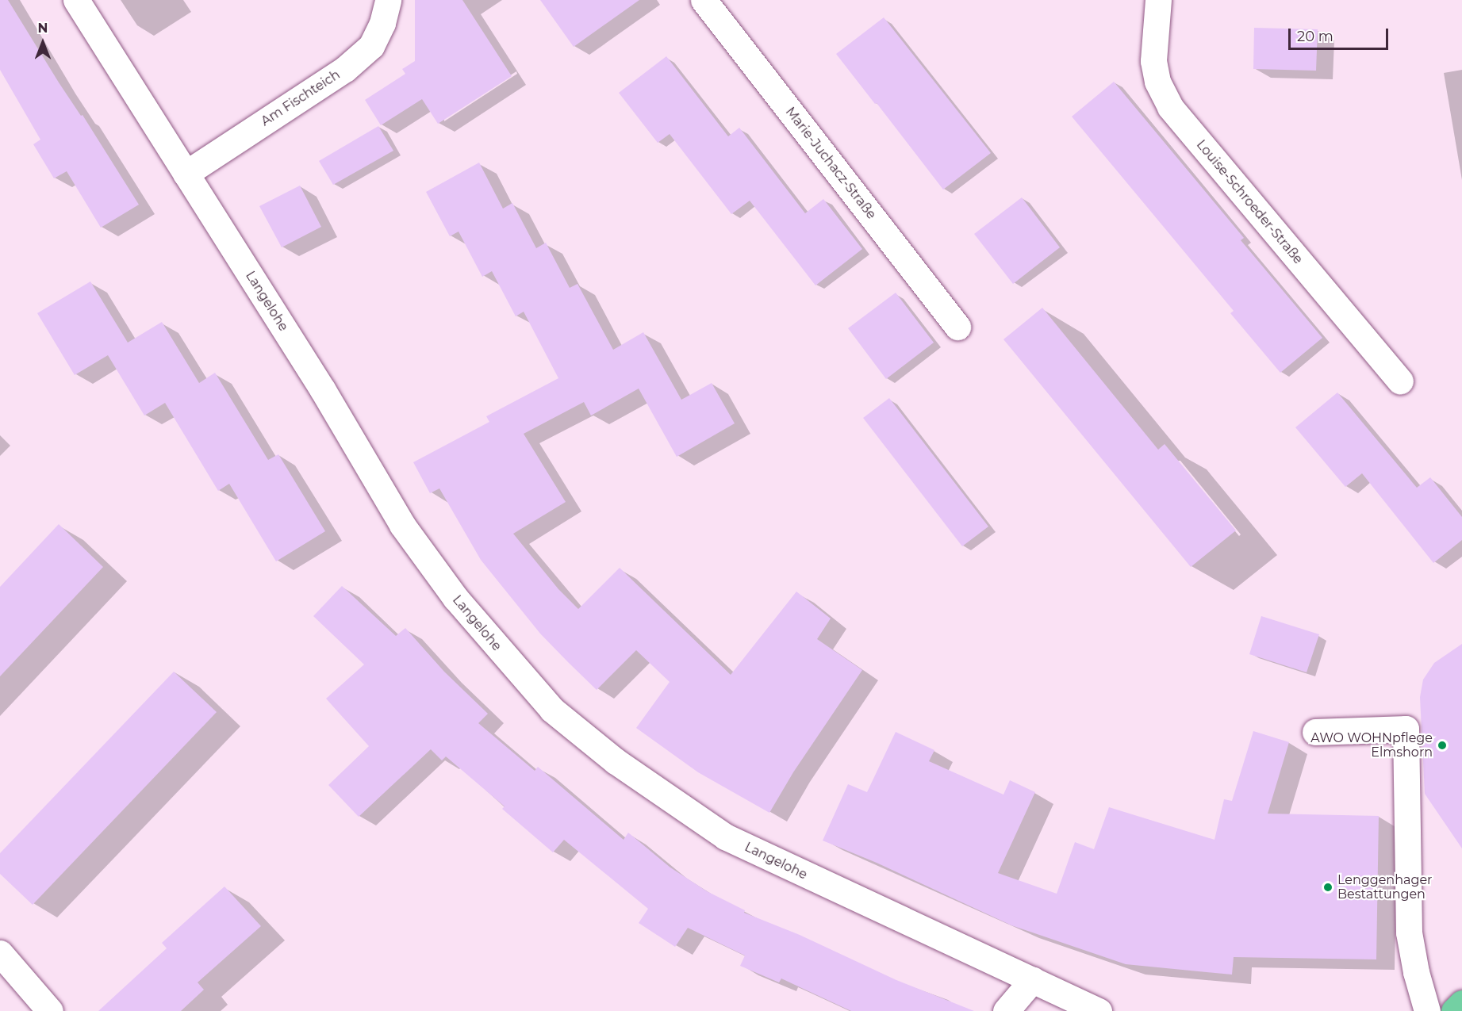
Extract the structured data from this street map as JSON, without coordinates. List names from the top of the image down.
{
  "streets": {
    "street": [
      "Am Fischteich",
      "Marie-Juchacz-Straße",
      "Louise-Schroeder-Straße",
      "Langelohe"
    ]
  },
  "crossings": [
    ["Am Fischteich", "Langelohe"]
  ],
  "places": ["AWO WOHNpflege Elmshorn", "Lenggenhager Bestattungen"],
  "scale_bar": "20 m",
  "north": "top"
}
